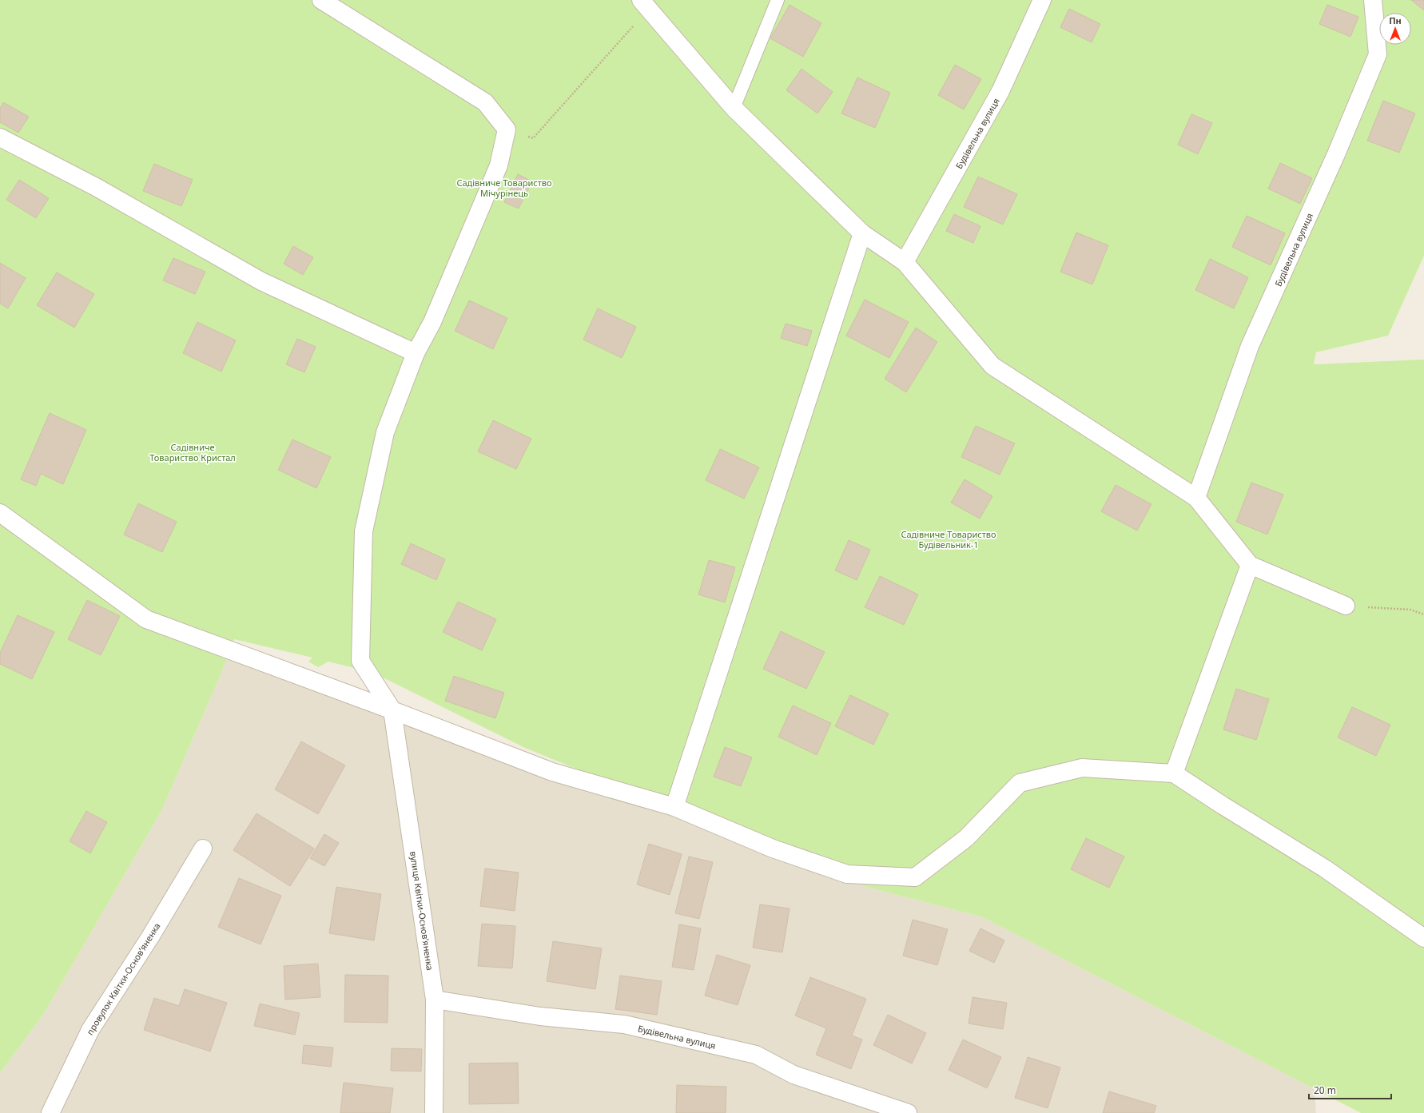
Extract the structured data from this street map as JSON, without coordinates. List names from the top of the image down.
{
  "streets": {
    "street": ["Будівельна вулиця", "вулиця Квітки-Основʼяненка", "провулок Квітки-Основʼяненка"]
  },
  "crossings": [
    ["Будівельна вулиця", "вулиця Квітки-Основʼяненка"]
  ],
  "parks": ["Садівниче Товариство Мічурінець", "Садівниче Товариство Кристал", "Садівниче Товариство Будівельник-1"],
  "scale_bar": "20 m",
  "north": "top"
}
